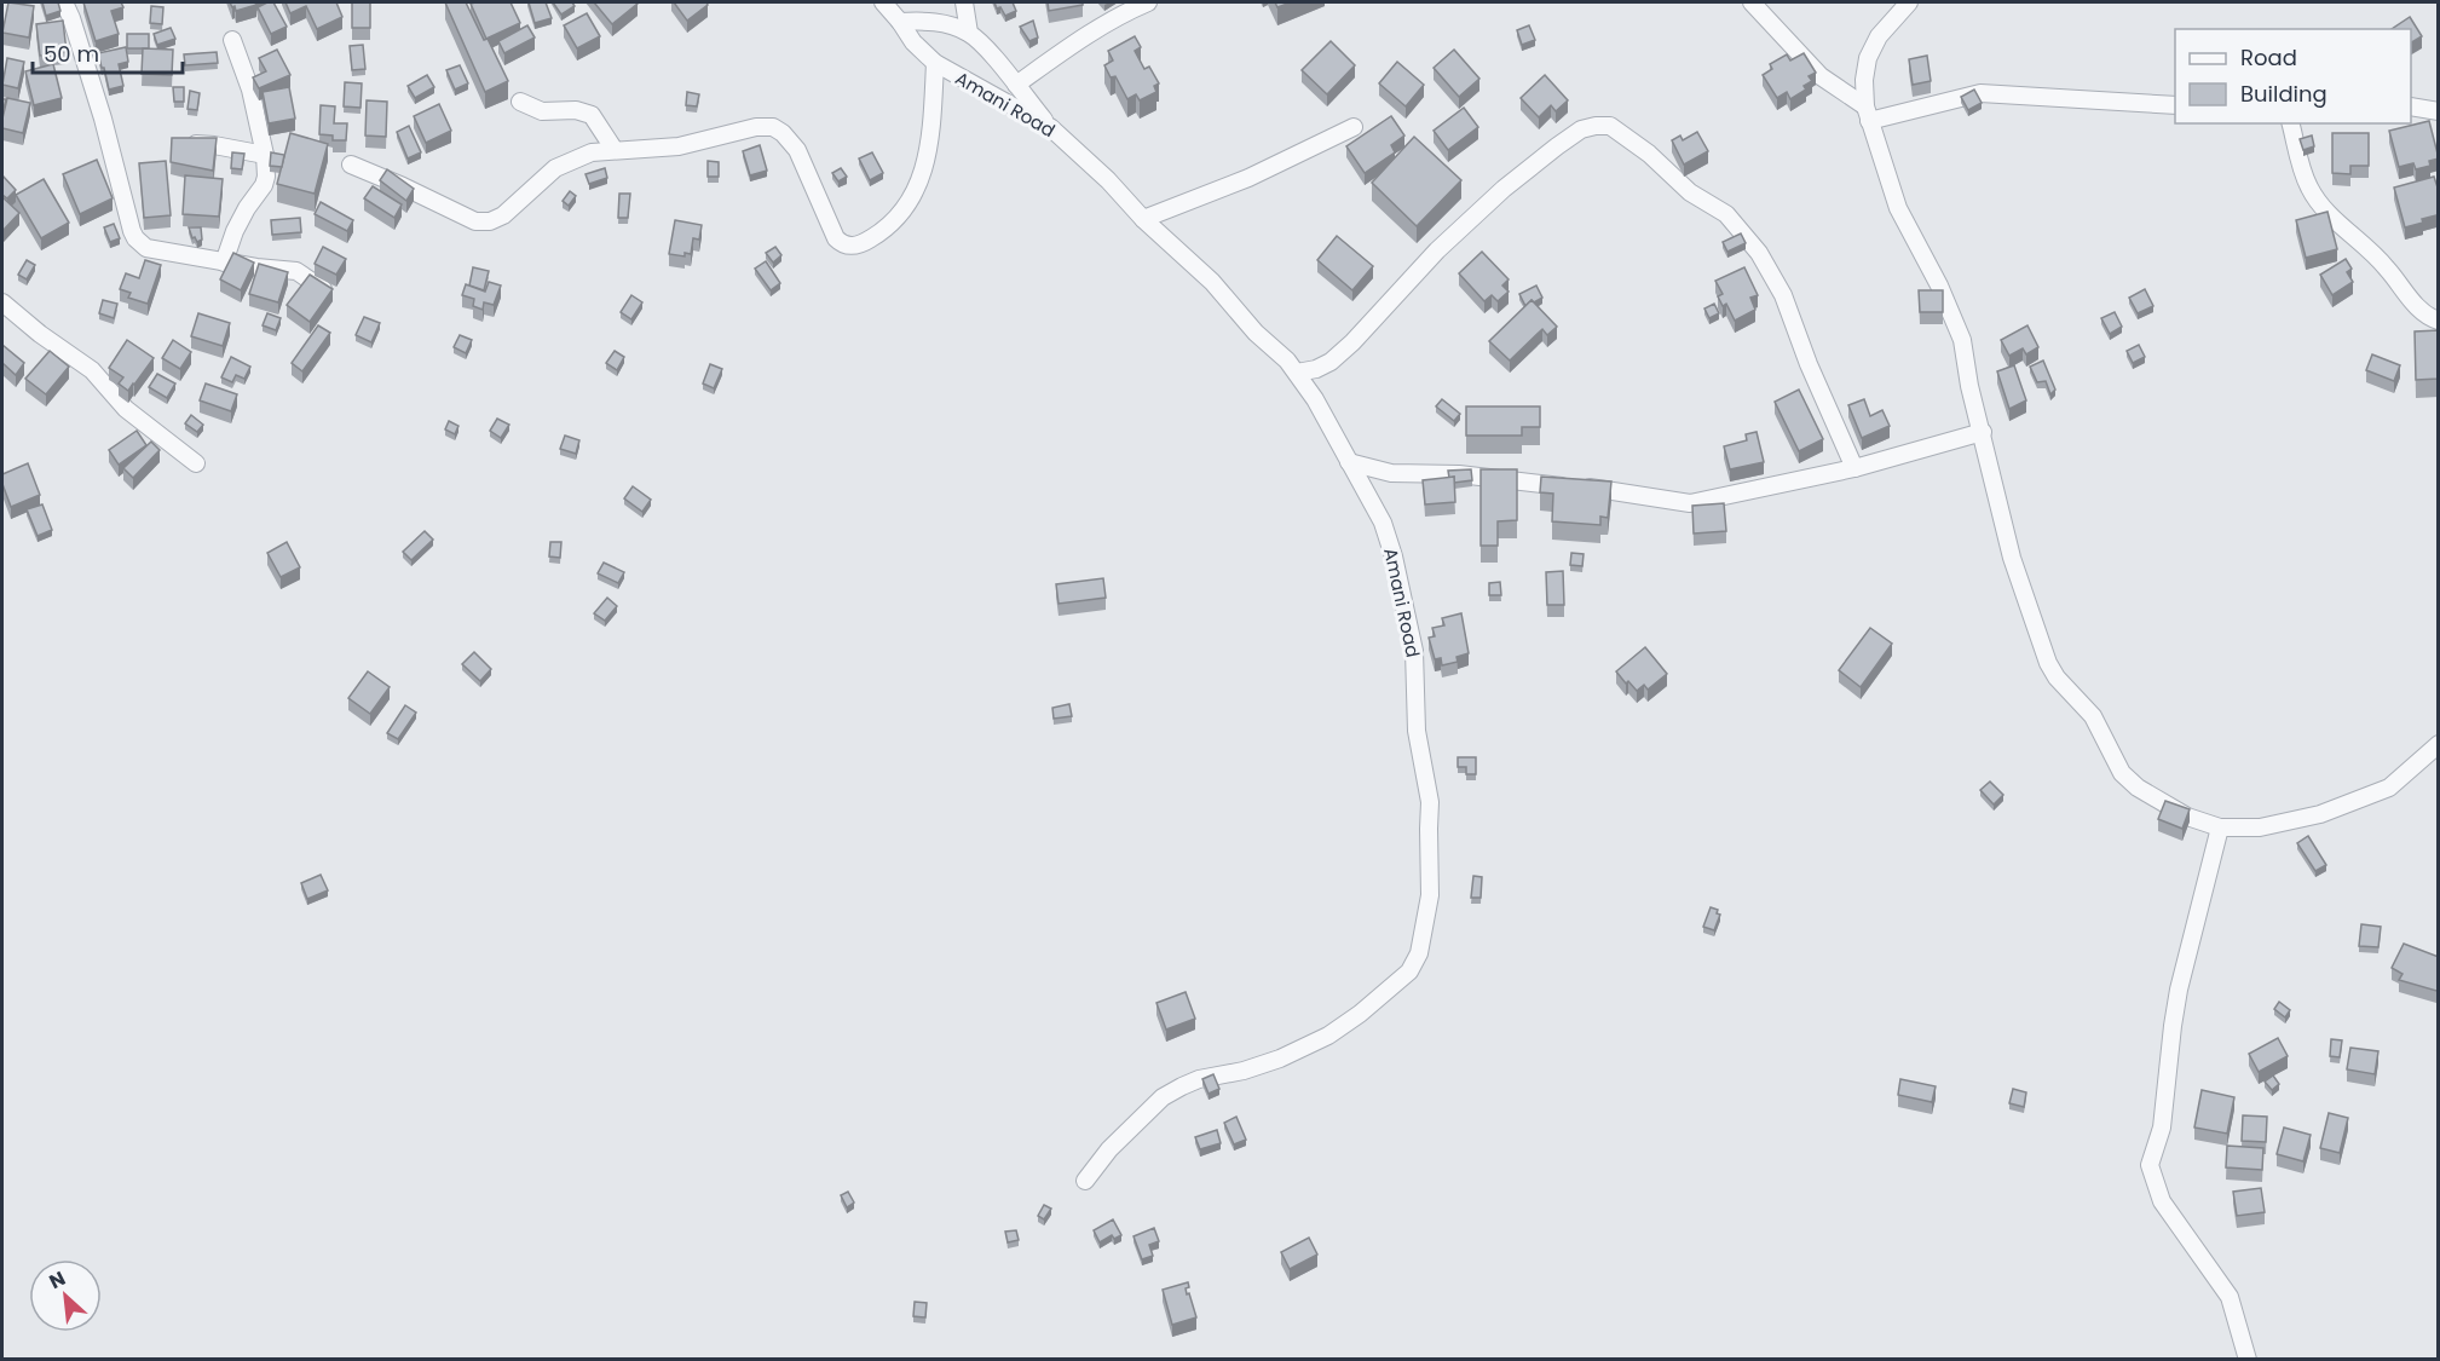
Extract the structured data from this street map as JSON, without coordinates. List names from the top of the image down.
{
  "streets": {
    "street": ["Amani Road"]
  },
  "legend": ["Road", "Building"],
  "scale_bar": "50 m",
  "north": "top left"
}
